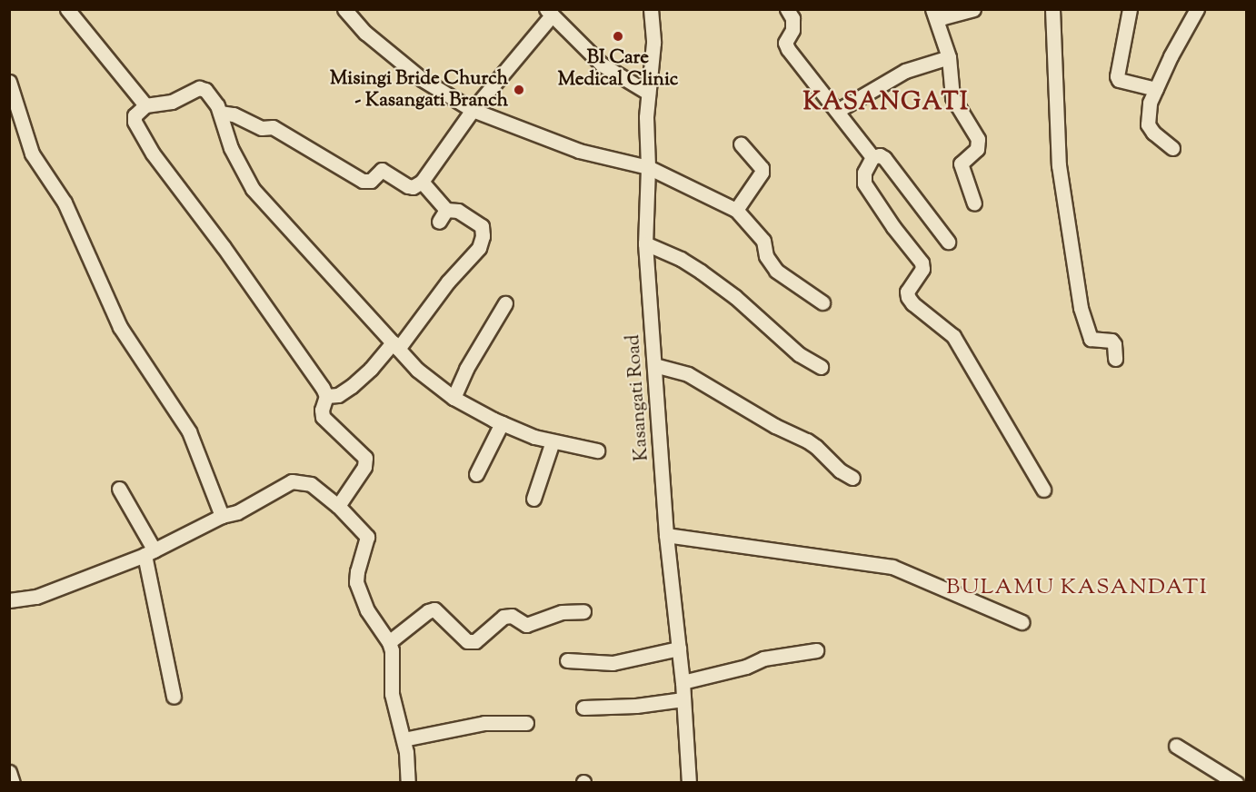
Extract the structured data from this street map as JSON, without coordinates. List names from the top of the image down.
{
  "streets": {
    "street": ["Kasangati Road"]
  },
  "districts": ["KASANGATI", "BULAMU KASANDATI"],
  "places": ["BI Care Medical Clinic", "Misingi Bride Church - Kasangati Branch"]
}
